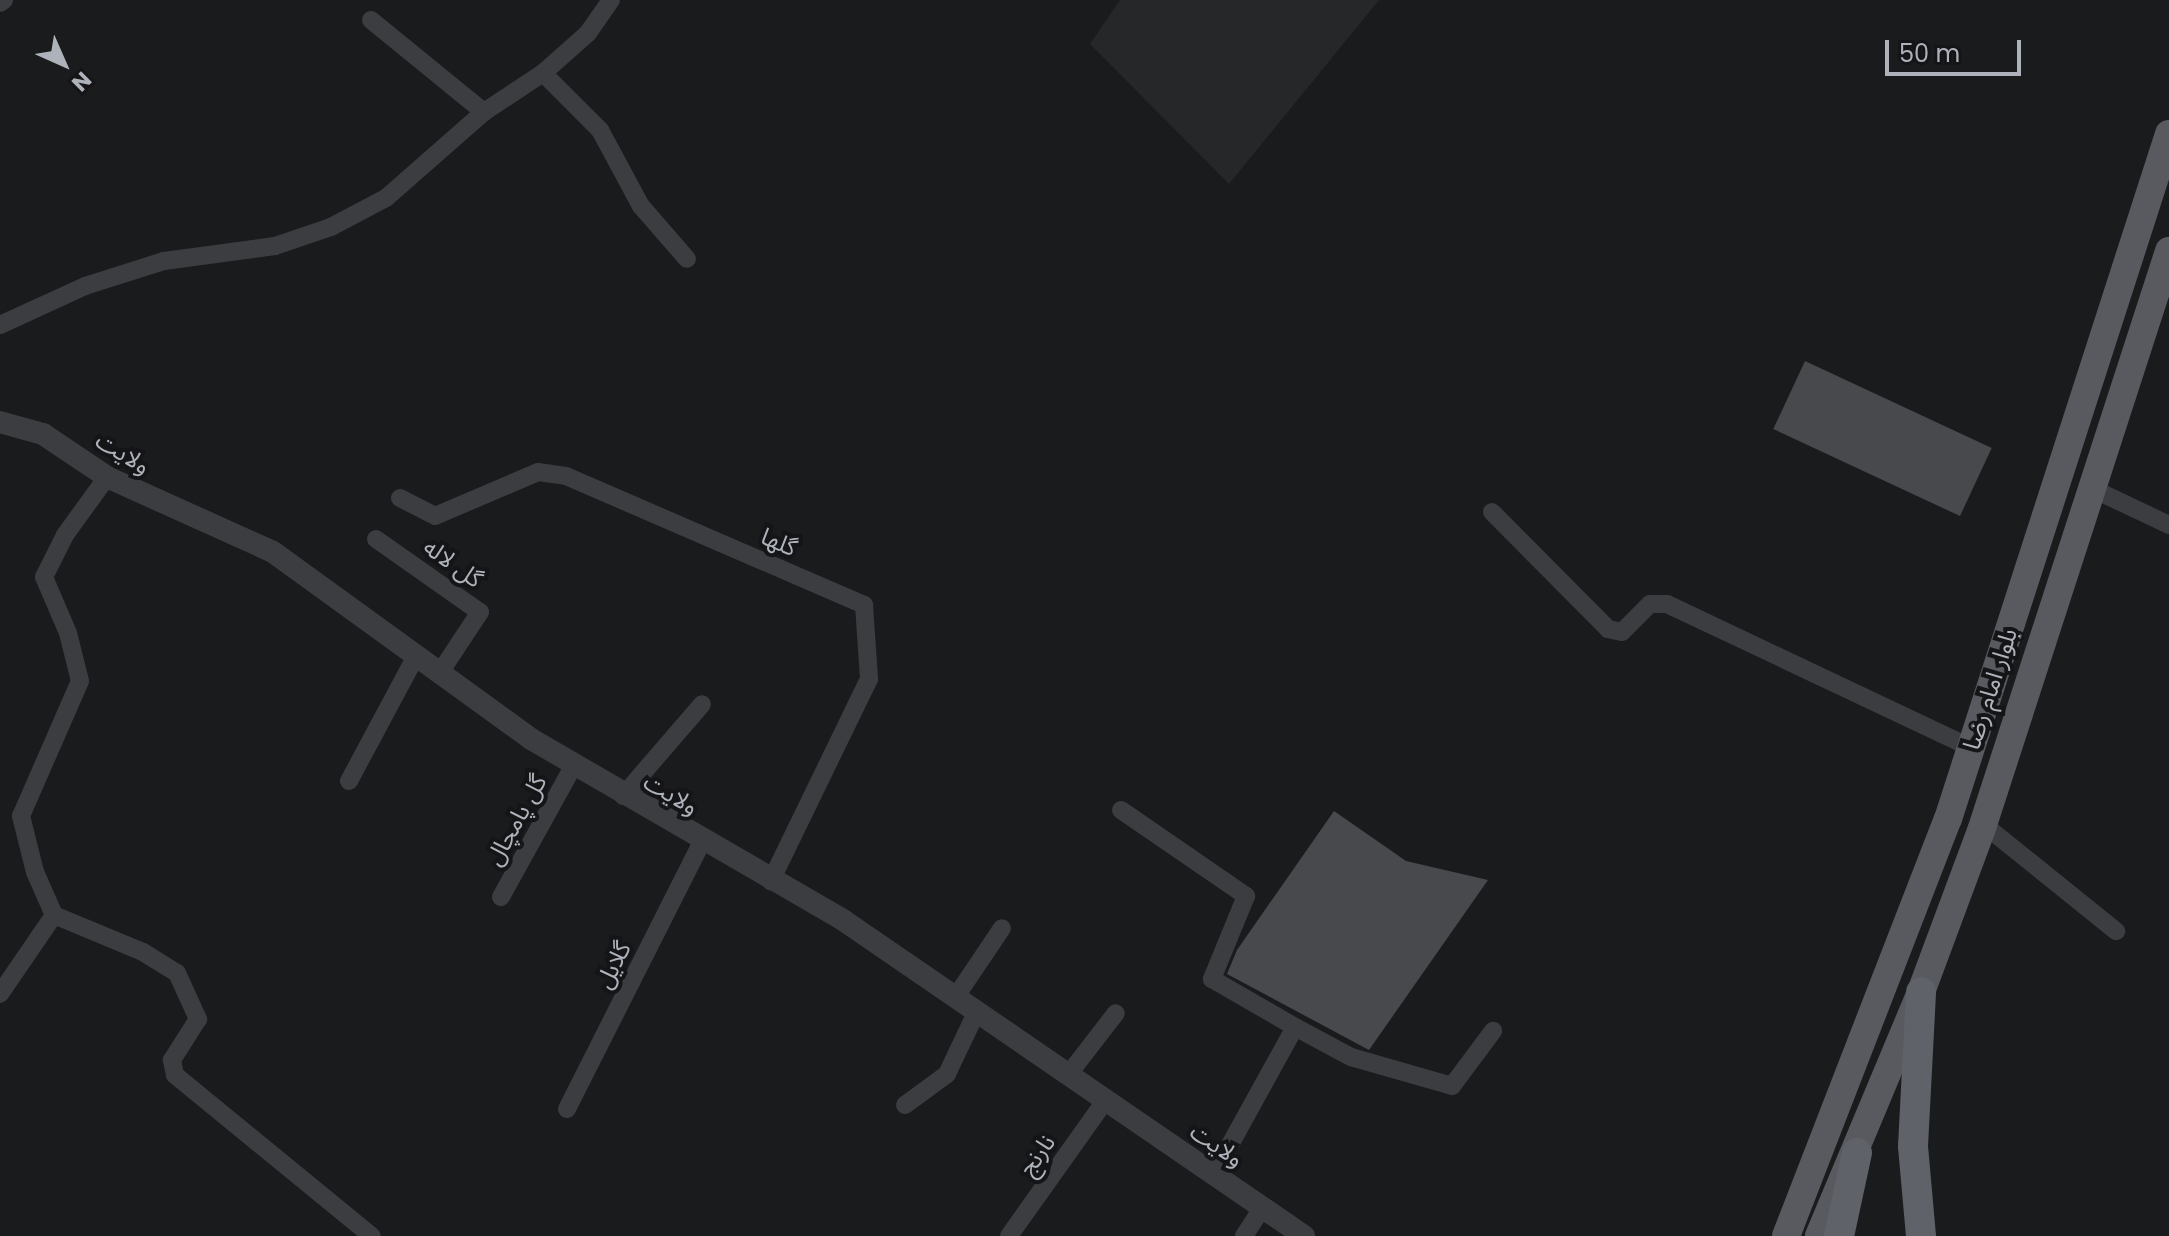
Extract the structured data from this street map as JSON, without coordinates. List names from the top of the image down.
{
  "streets": {
    "main road": ["بلوار امام رضا"],
    "street": [
      "ولایت",
      "گلها",
      "گل لاله",
      "گل پامچال",
      "گلایل",
      "نارنج"
    ]
  },
  "crossings": [
    ["ولایت", "گلها"],
    ["ولایت", "گل لاله"],
    ["ولایت", "گل پامچال"],
    ["ولایت", "گلایل"],
    ["ولایت", "نارنج"]
  ],
  "scale_bar": "50 m",
  "north": "bottom right"
}
